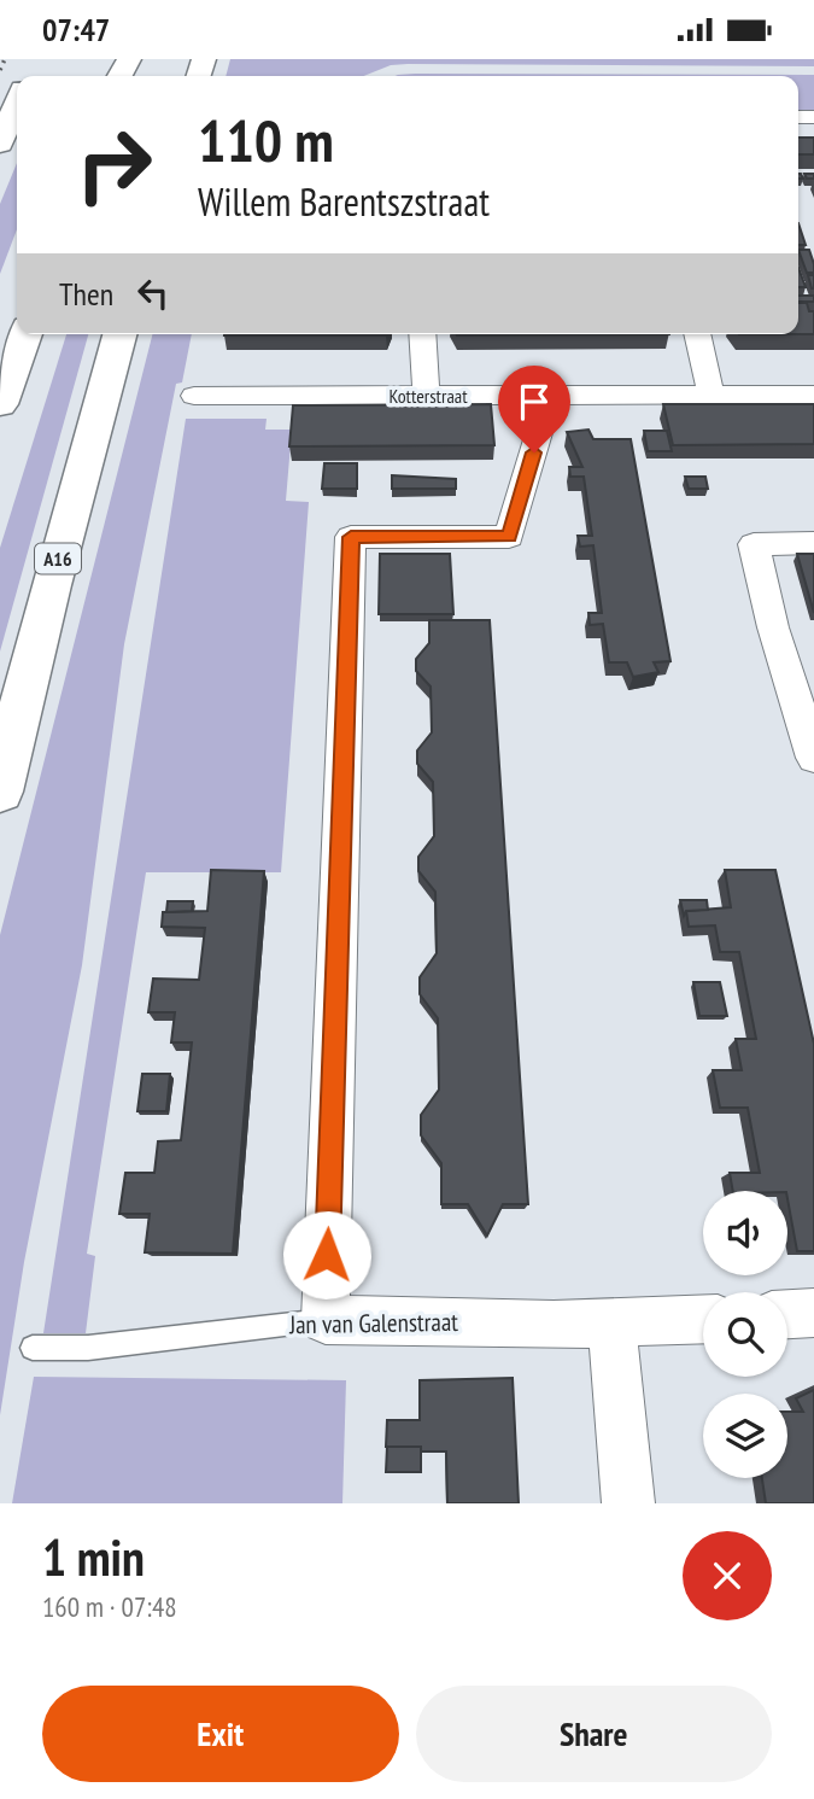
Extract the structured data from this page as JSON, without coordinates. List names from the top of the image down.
{
  "streets": {
    "main road": ["A16"],
    "street": ["Kotterstraat", "Jan van Galenstraat"]
  },
  "page": {
    "status": "07:47",
    "turn": ["110 m", "Willem Barentszstraat"],
    "then": "Then",
    "heading": ["1 min", "160 m · 07:48"],
    "buttons": ["Exit", "Share"]
  }
}
